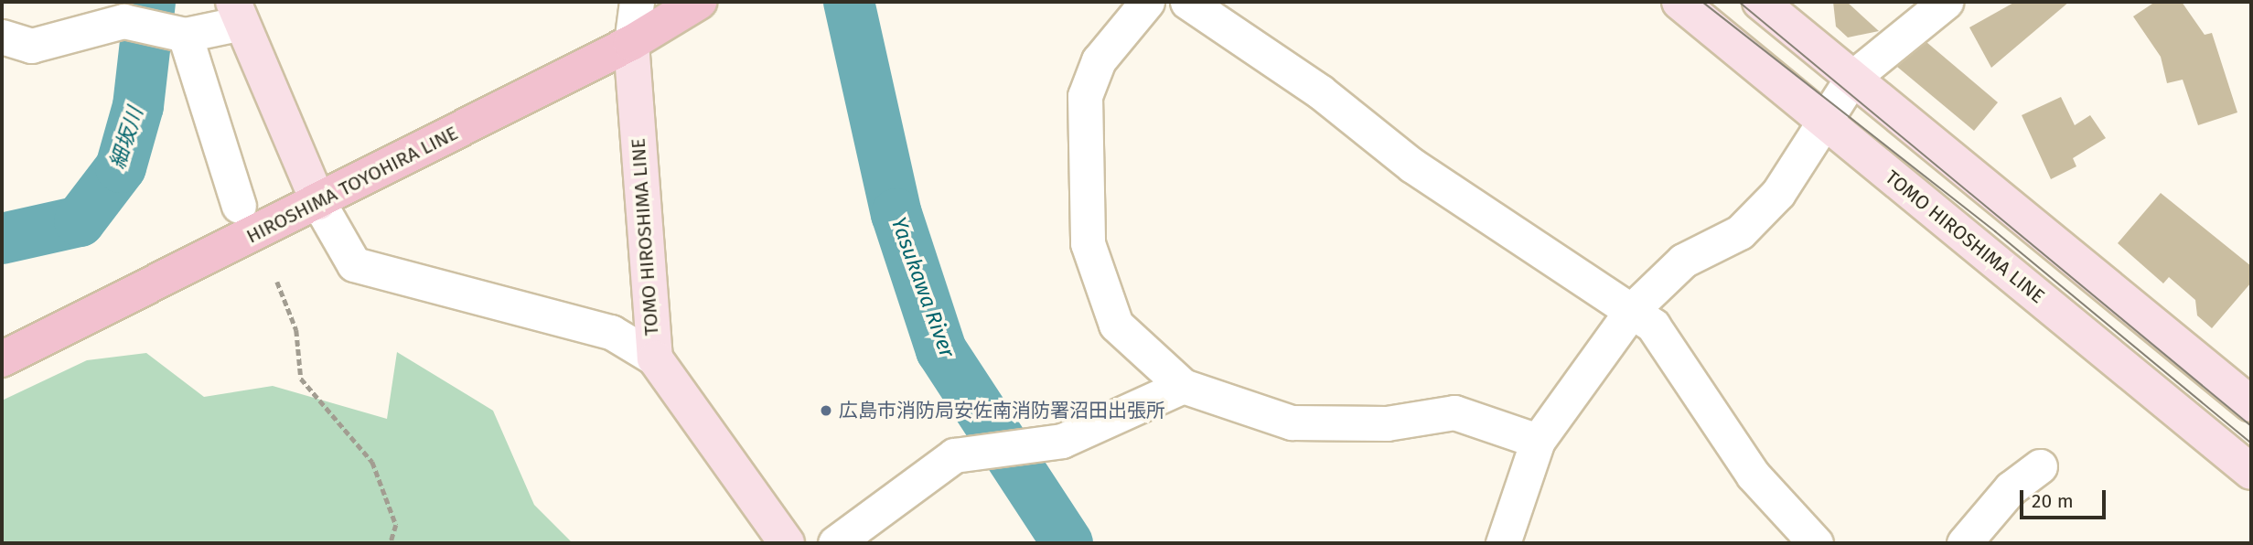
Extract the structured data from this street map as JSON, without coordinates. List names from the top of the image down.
{
  "streets": {
    "main road": ["HIROSHIMA TOYOHIRA LINE", "TOMO HIROSHIMA LINE"]
  },
  "crossings": [
    ["HIROSHIMA TOYOHIRA LINE", "TOMO HIROSHIMA LINE"]
  ],
  "water": ["細坂川", "Yasukawa River"],
  "places": ["広島市消防局安佐南消防署沼田出張所"],
  "scale_bar": "20 m"
}
